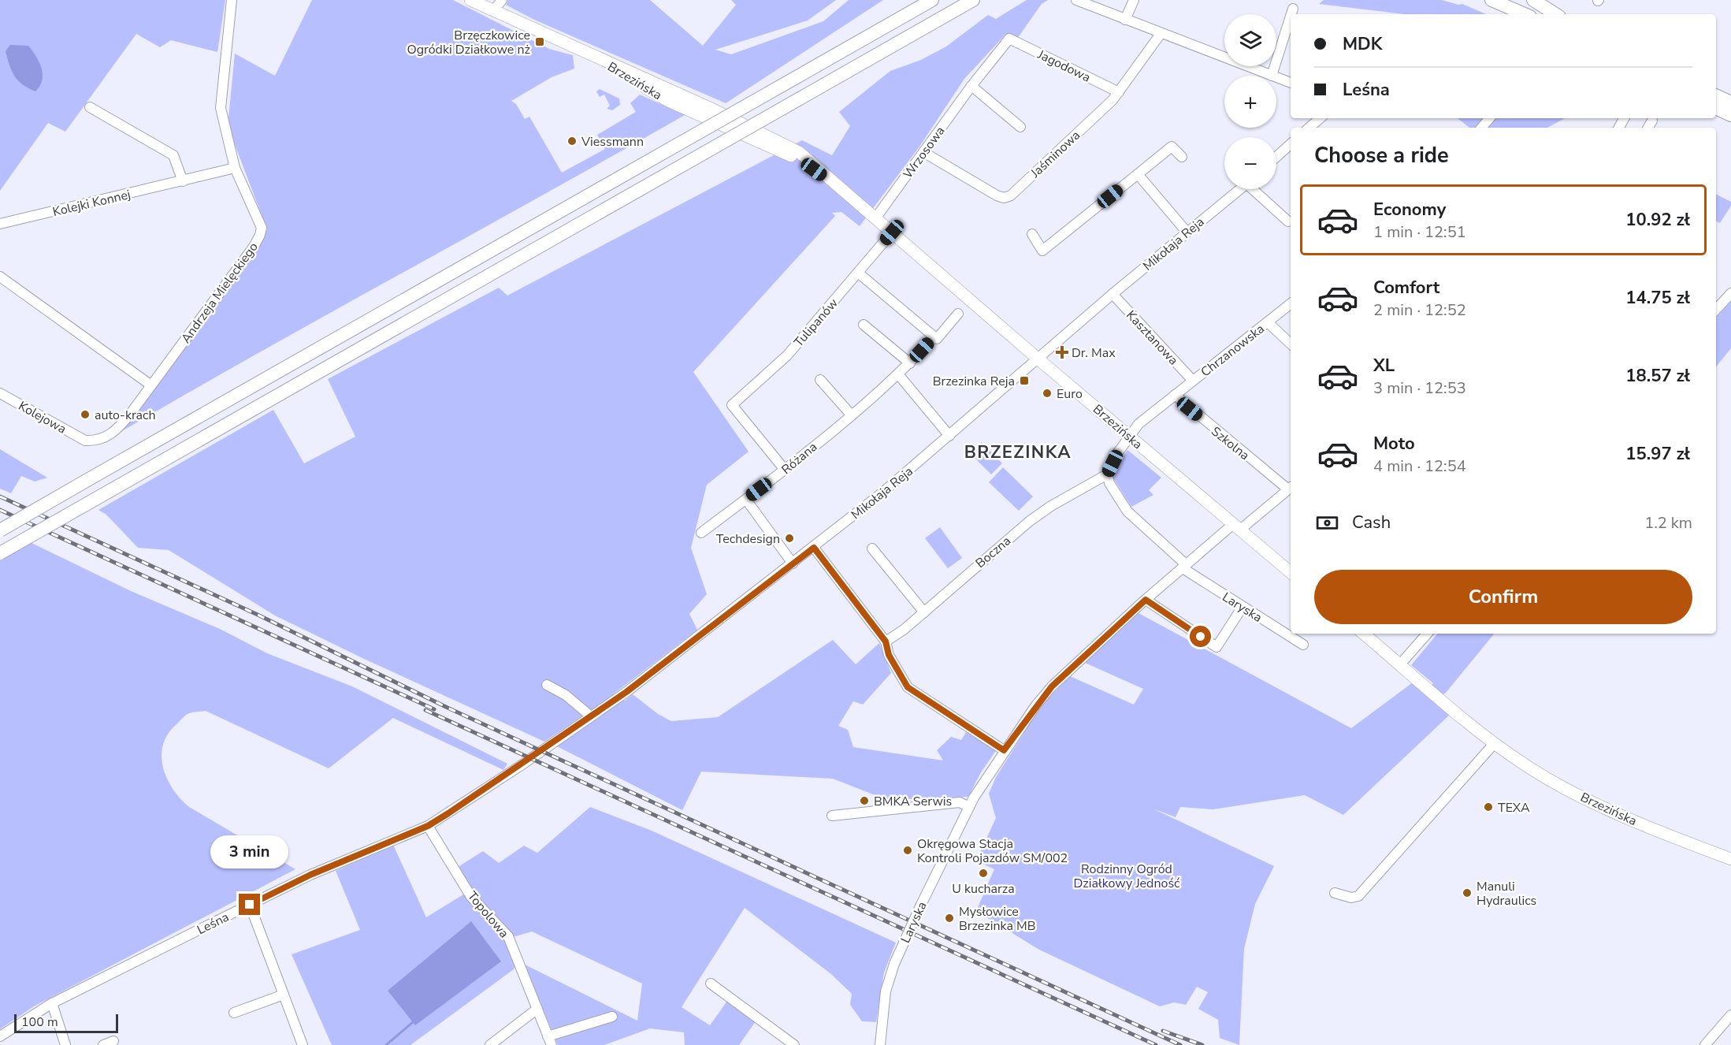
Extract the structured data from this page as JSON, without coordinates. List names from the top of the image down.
{
  "streets": {
    "main road": ["Brzezińska"],
    "street": [
      "Jagodowa",
      "Wrzosowa",
      "Jaśminowa",
      "Kolejki Konnej",
      "Mikołaja Reja",
      "Andrzeja Mielęckiego",
      "Tulipanów",
      "Kasztanowa",
      "Chrzanowska",
      "Kolejowa",
      "Szkolna",
      "Różana",
      "Boczna",
      "Laryska",
      "Topolowa",
      "Leśna"
    ]
  },
  "crossings": [
    ["Jagodowa", "Wrzosowa"],
    ["Jagodowa", "Jaśminowa"],
    ["Brzezińska", "Wrzosowa"],
    ["Brzezińska", "Mikołaja Reja"],
    ["Brzezińska", "Tulipanów"],
    ["Brzezińska", "Chrzanowska"],
    ["Brzezińska", "Laryska"],
    ["Wrzosowa", "Jaśminowa"],
    ["Kolejki Konnej", "Andrzeja Mielęckiego"],
    ["Mikołaja Reja", "Kasztanowa"],
    ["Mikołaja Reja", "Leśna"],
    ["Andrzeja Mielęckiego", "Kolejowa"],
    ["Tulipanów", "Różana"],
    ["Kasztanowa", "Chrzanowska"],
    ["Chrzanowska", "Szkolna"],
    ["Chrzanowska", "Boczna"],
    ["Szkolna", "Laryska"],
    ["Topolowa", "Leśna"]
  ],
  "districts": ["BRZEZINKA"],
  "parks": ["Rodzinny Ogród Działkowy Jedność"],
  "places": {
    "transit": ["Brzęczkowice Ogródki Działkowe nż", "Brzezinka Reja"],
    "other": [
      "Viessmann",
      "Euro",
      "auto-krach",
      "Techdesign",
      "BMKA Serwis",
      "TEXA",
      "Okręgowa Stacja Kontroli Pojazdów SM/002",
      "U kucharza",
      "Manuli Hydraulics",
      "Mysłowice Brzezinka MB"
    ],
    "health": ["Dr. Max"]
  },
  "scale_bar": "100 m",
  "page": {
    "map_buttons": ["+", "−"],
    "banner": ["MDK", "Leśna"],
    "heading": "Choose a ride",
    "list": [
      {
        "name": "Economy",
        "note": "1 min · 12:51",
        "value": "10.92 zł"
      },
      {
        "name": "Comfort",
        "note": "2 min · 12:52",
        "value": "14.75 zł"
      },
      {
        "name": "XL",
        "note": "3 min · 12:53",
        "value": "18.57 zł"
      },
      {
        "name": "Moto",
        "note": "4 min · 12:54",
        "value": "15.97 zł"
      }
    ],
    "pay": ["Cash", "1.2 km"],
    "buttons": "Confirm",
    "bubble": "3 min",
    "scale": "100 m"
  }
}
